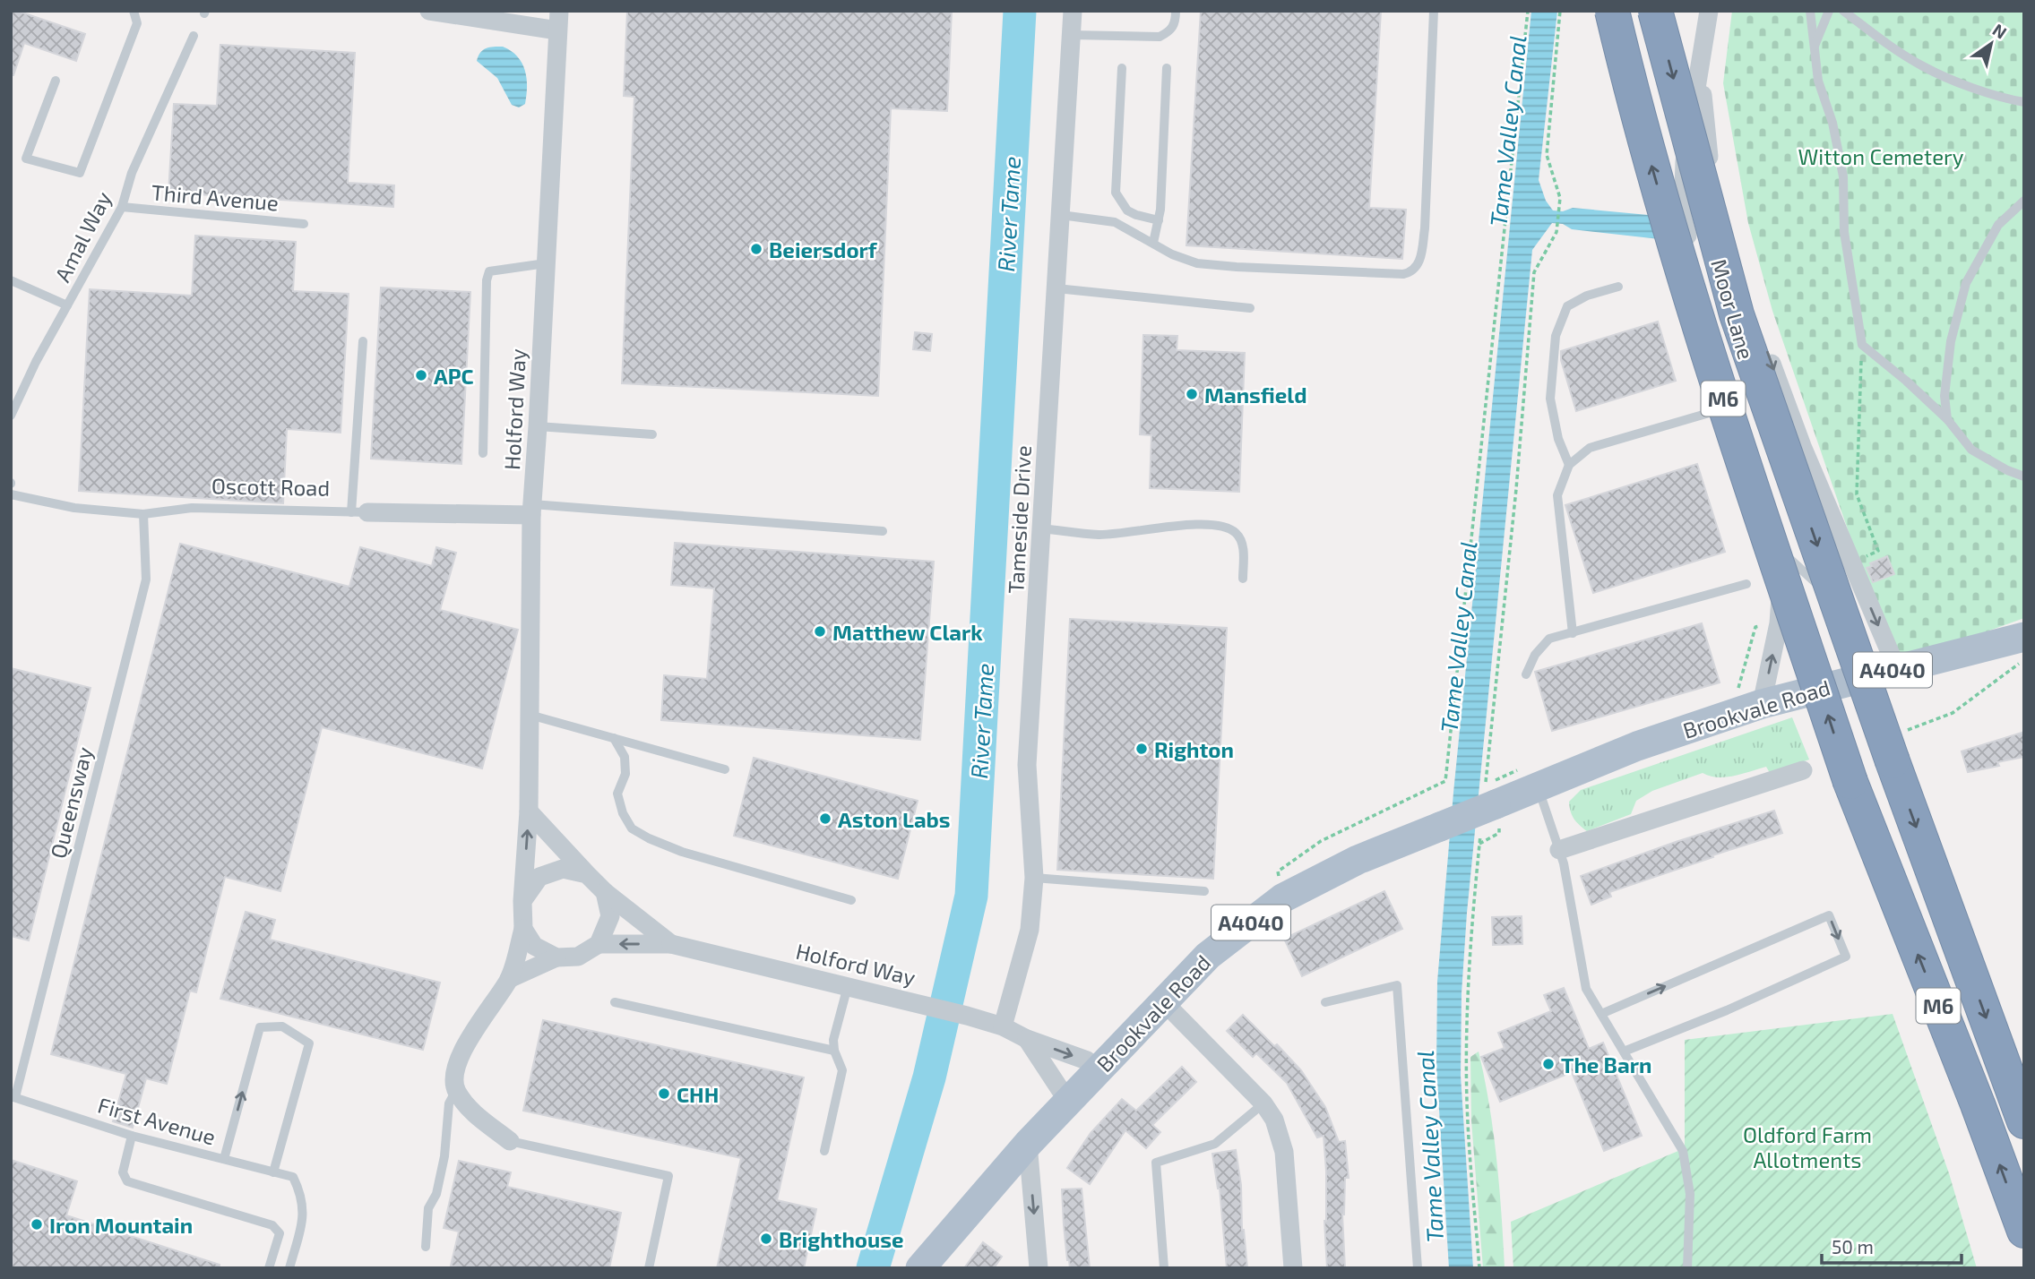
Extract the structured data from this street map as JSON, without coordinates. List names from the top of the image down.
{
  "streets": {
    "highway": ["M6"],
    "main road": ["A4040", "Brookvale Road"],
    "street": [
      "Moor Lane",
      "Holford Way",
      "Oscott Road",
      "Tameside Drive"
    ],
    "lane": [
      "Third Avenue",
      "Amal Way",
      "Queensway",
      "First Avenue"
    ]
  },
  "crossings": [
    ["Third Avenue", "Amal Way"],
    ["Moor Lane", "Brookvale Road"],
    ["Holford Way", "Oscott Road"],
    ["Holford Way", "Tameside Drive"],
    ["Holford Way", "Brookvale Road"],
    ["Oscott Road", "Queensway"],
    ["Queensway", "First Avenue"]
  ],
  "water": ["Tame Valley Canal", "River Tame"],
  "parks": ["Witton Cemetery", "Oldford Farm Allotments"],
  "places": [
    "Beiersdorf",
    "APC",
    "Mansfield",
    "Matthew Clark",
    "Righton",
    "Aston Labs",
    "The Barn",
    "CHH",
    "Iron Mountain",
    "Brighthouse"
  ],
  "scale_bar": "50 m",
  "north": "top right"
}
